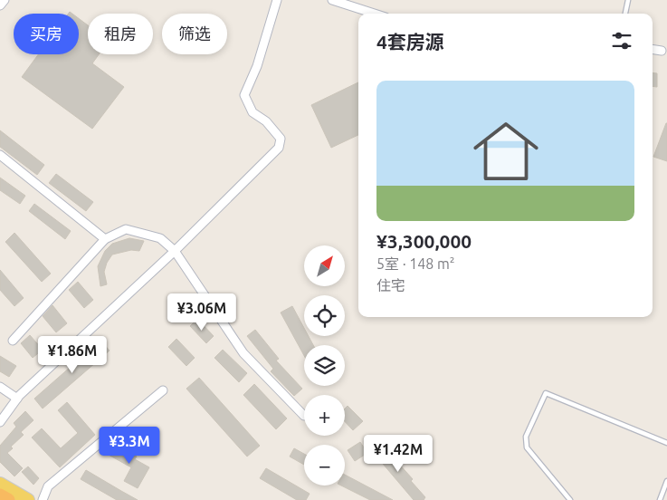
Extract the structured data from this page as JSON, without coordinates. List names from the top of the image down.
{
  "north": "top right",
  "page": {
    "chip": ["买房", "租房", "筛选"],
    "heading": "4套房源",
    "list": [
      {
        "name": "¥3,300,000",
        "note": "5室 · 148 m² · 住宅"
      }
    ],
    "map_buttons": ["+", "−"],
    "price": [
      "¥3.06M",
      "¥1.86M",
      "¥3.3M",
      "¥1.42M"
    ]
  }
}
